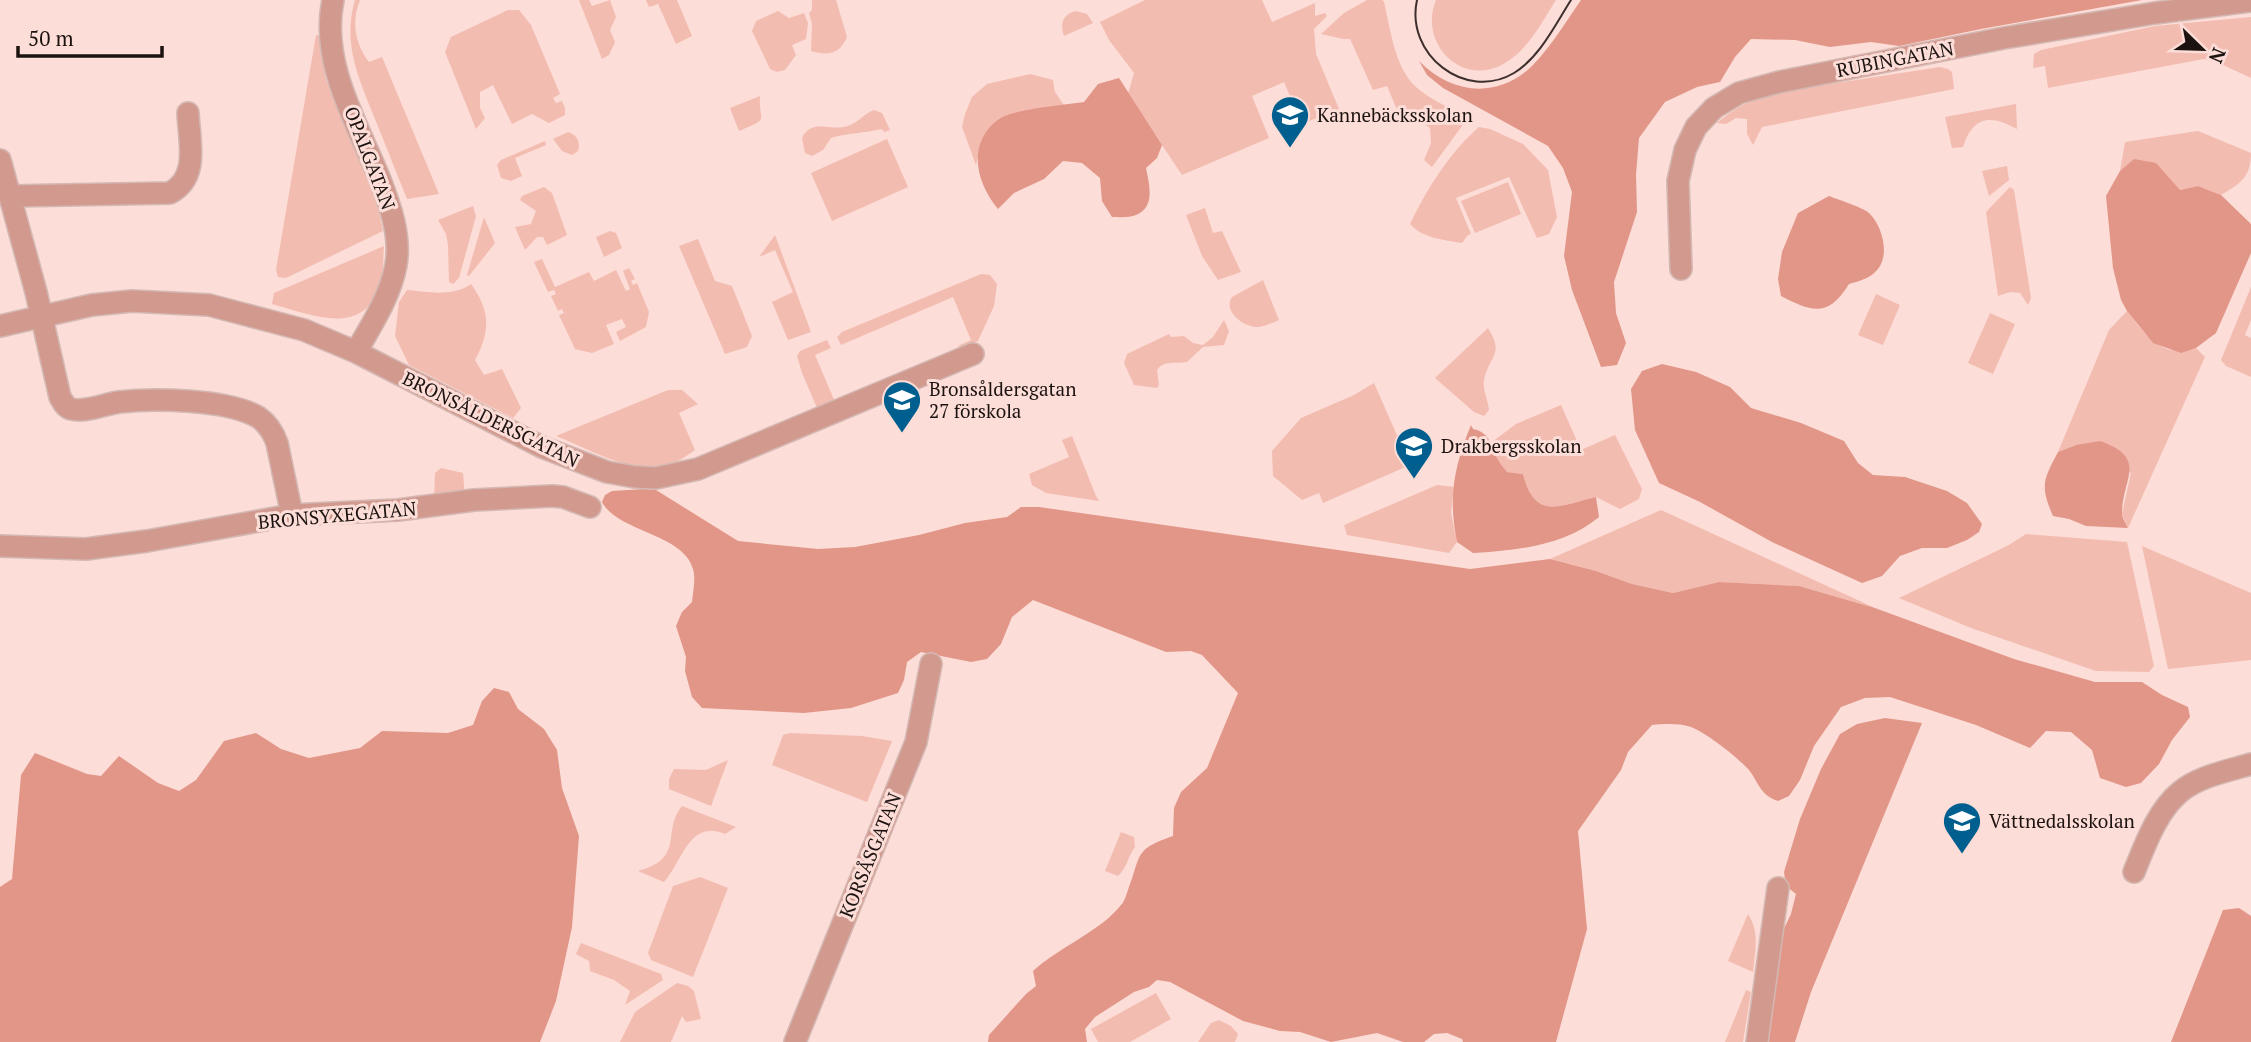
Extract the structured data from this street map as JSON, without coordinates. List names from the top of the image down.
{
  "streets": {
    "street": [
      "RUBINGATAN",
      "OPALGATAN",
      "BRONSÅLDERSGATAN",
      "BRONSYXEGATAN",
      "KORSÅSGATAN"
    ]
  },
  "crossings": [
    ["OPALGATAN", "BRONSÅLDERSGATAN"]
  ],
  "places": {
    "school or university": [
      "Kannebäcksskolan",
      "Bronsåldersgatan 27 förskola",
      "Drakbergsskolan",
      "Vättnedalsskolan"
    ]
  },
  "scale_bar": "50 m",
  "north": "bottom right"
}
